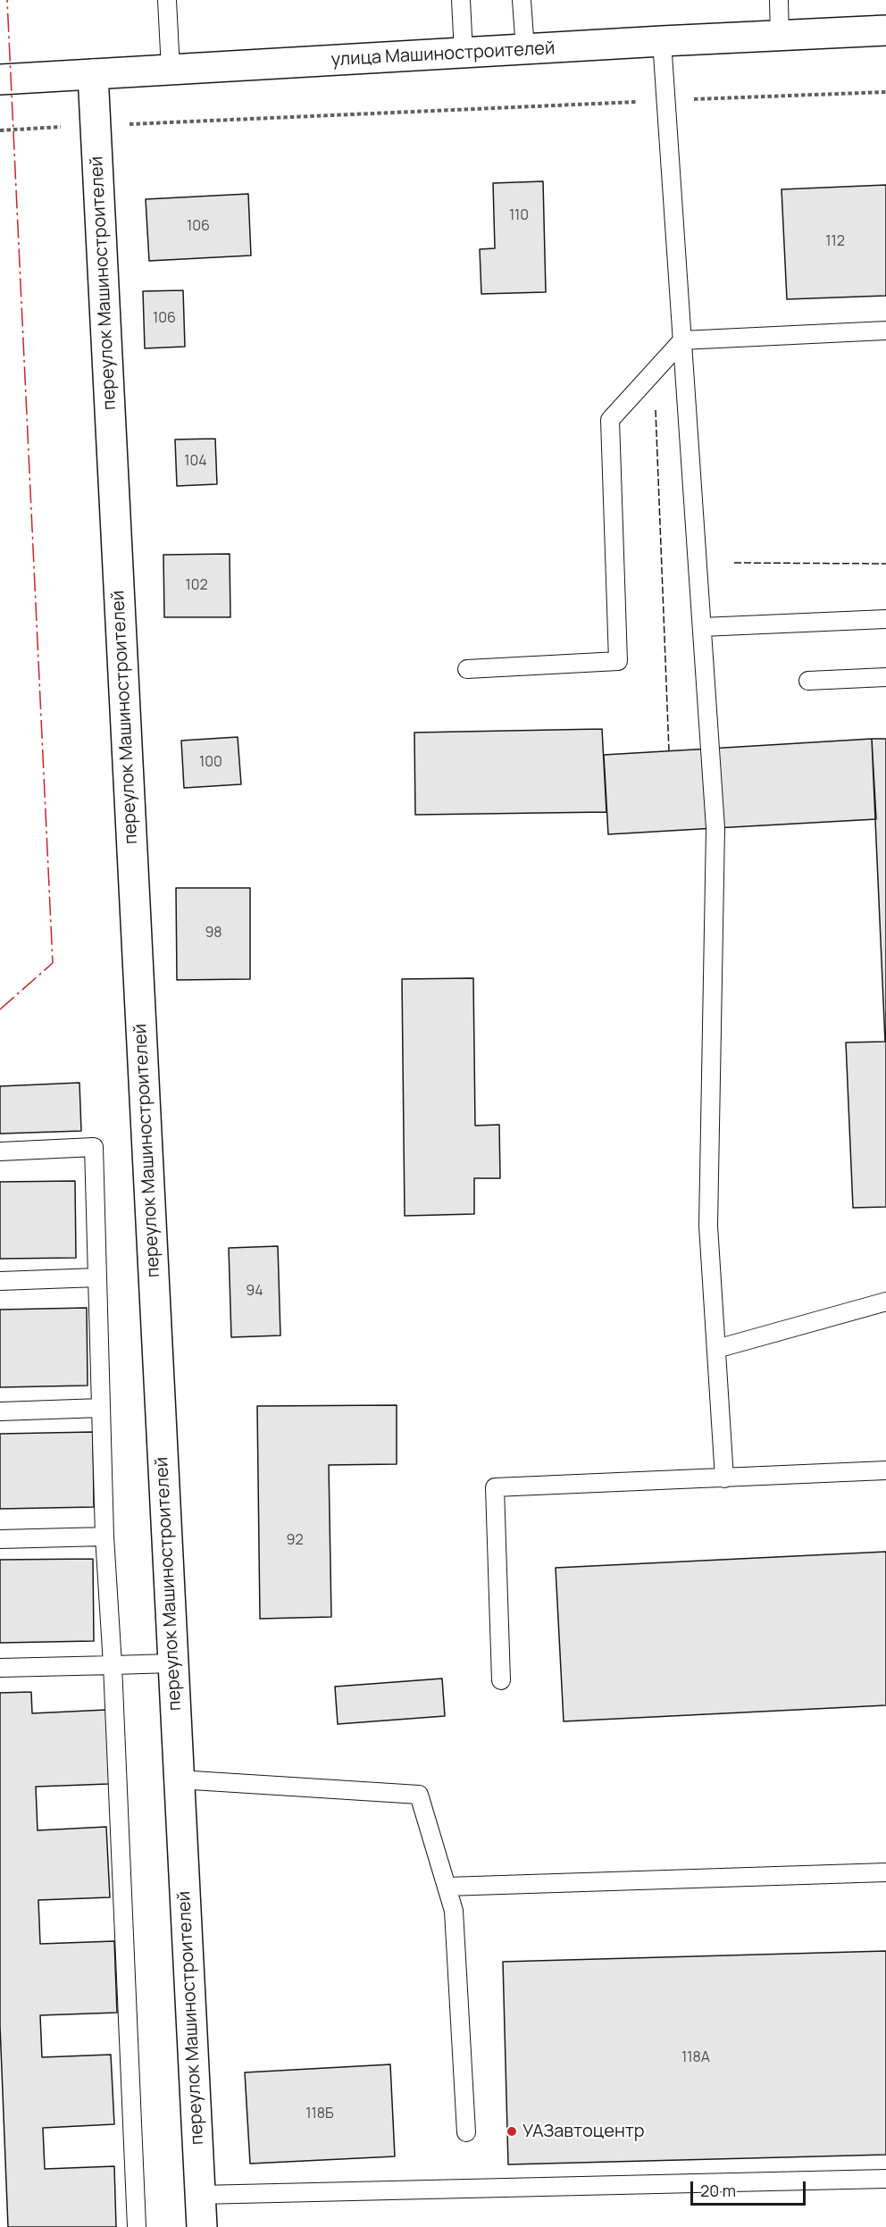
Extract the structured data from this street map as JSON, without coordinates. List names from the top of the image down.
{
  "streets": {
    "street": ["улица Машиностроителей", "переулок Машиностроителей"]
  },
  "crossings": [
    ["улица Машиностроителей", "переулок Машиностроителей"]
  ],
  "places": ["УАЗавтоцентр"],
  "house_numbers": [
    "110",
    "106",
    "112",
    "106",
    "104",
    "102",
    "100",
    "98",
    "94",
    "92",
    "118А",
    "118Б"
  ],
  "scale_bar": "20 m"
}
